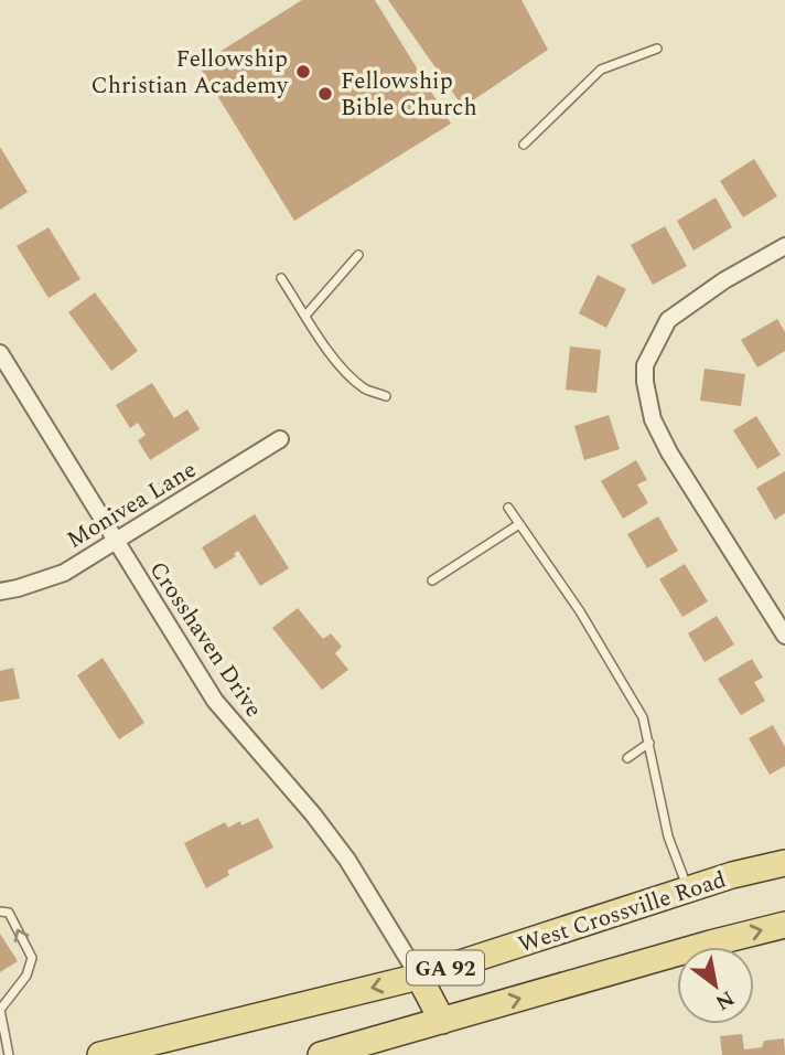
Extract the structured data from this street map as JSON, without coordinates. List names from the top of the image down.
{
  "streets": {
    "main road": ["West Crossville Road", "GA 92"],
    "street": ["Monivea Lane", "Crosshaven Drive"]
  },
  "crossings": [
    ["Monivea Lane", "Crosshaven Drive"],
    ["Crosshaven Drive", "West Crossville Road"]
  ],
  "places": ["Fellowship Christian Academy", "Fellowship Bible Church"],
  "north": "bottom right"
}
